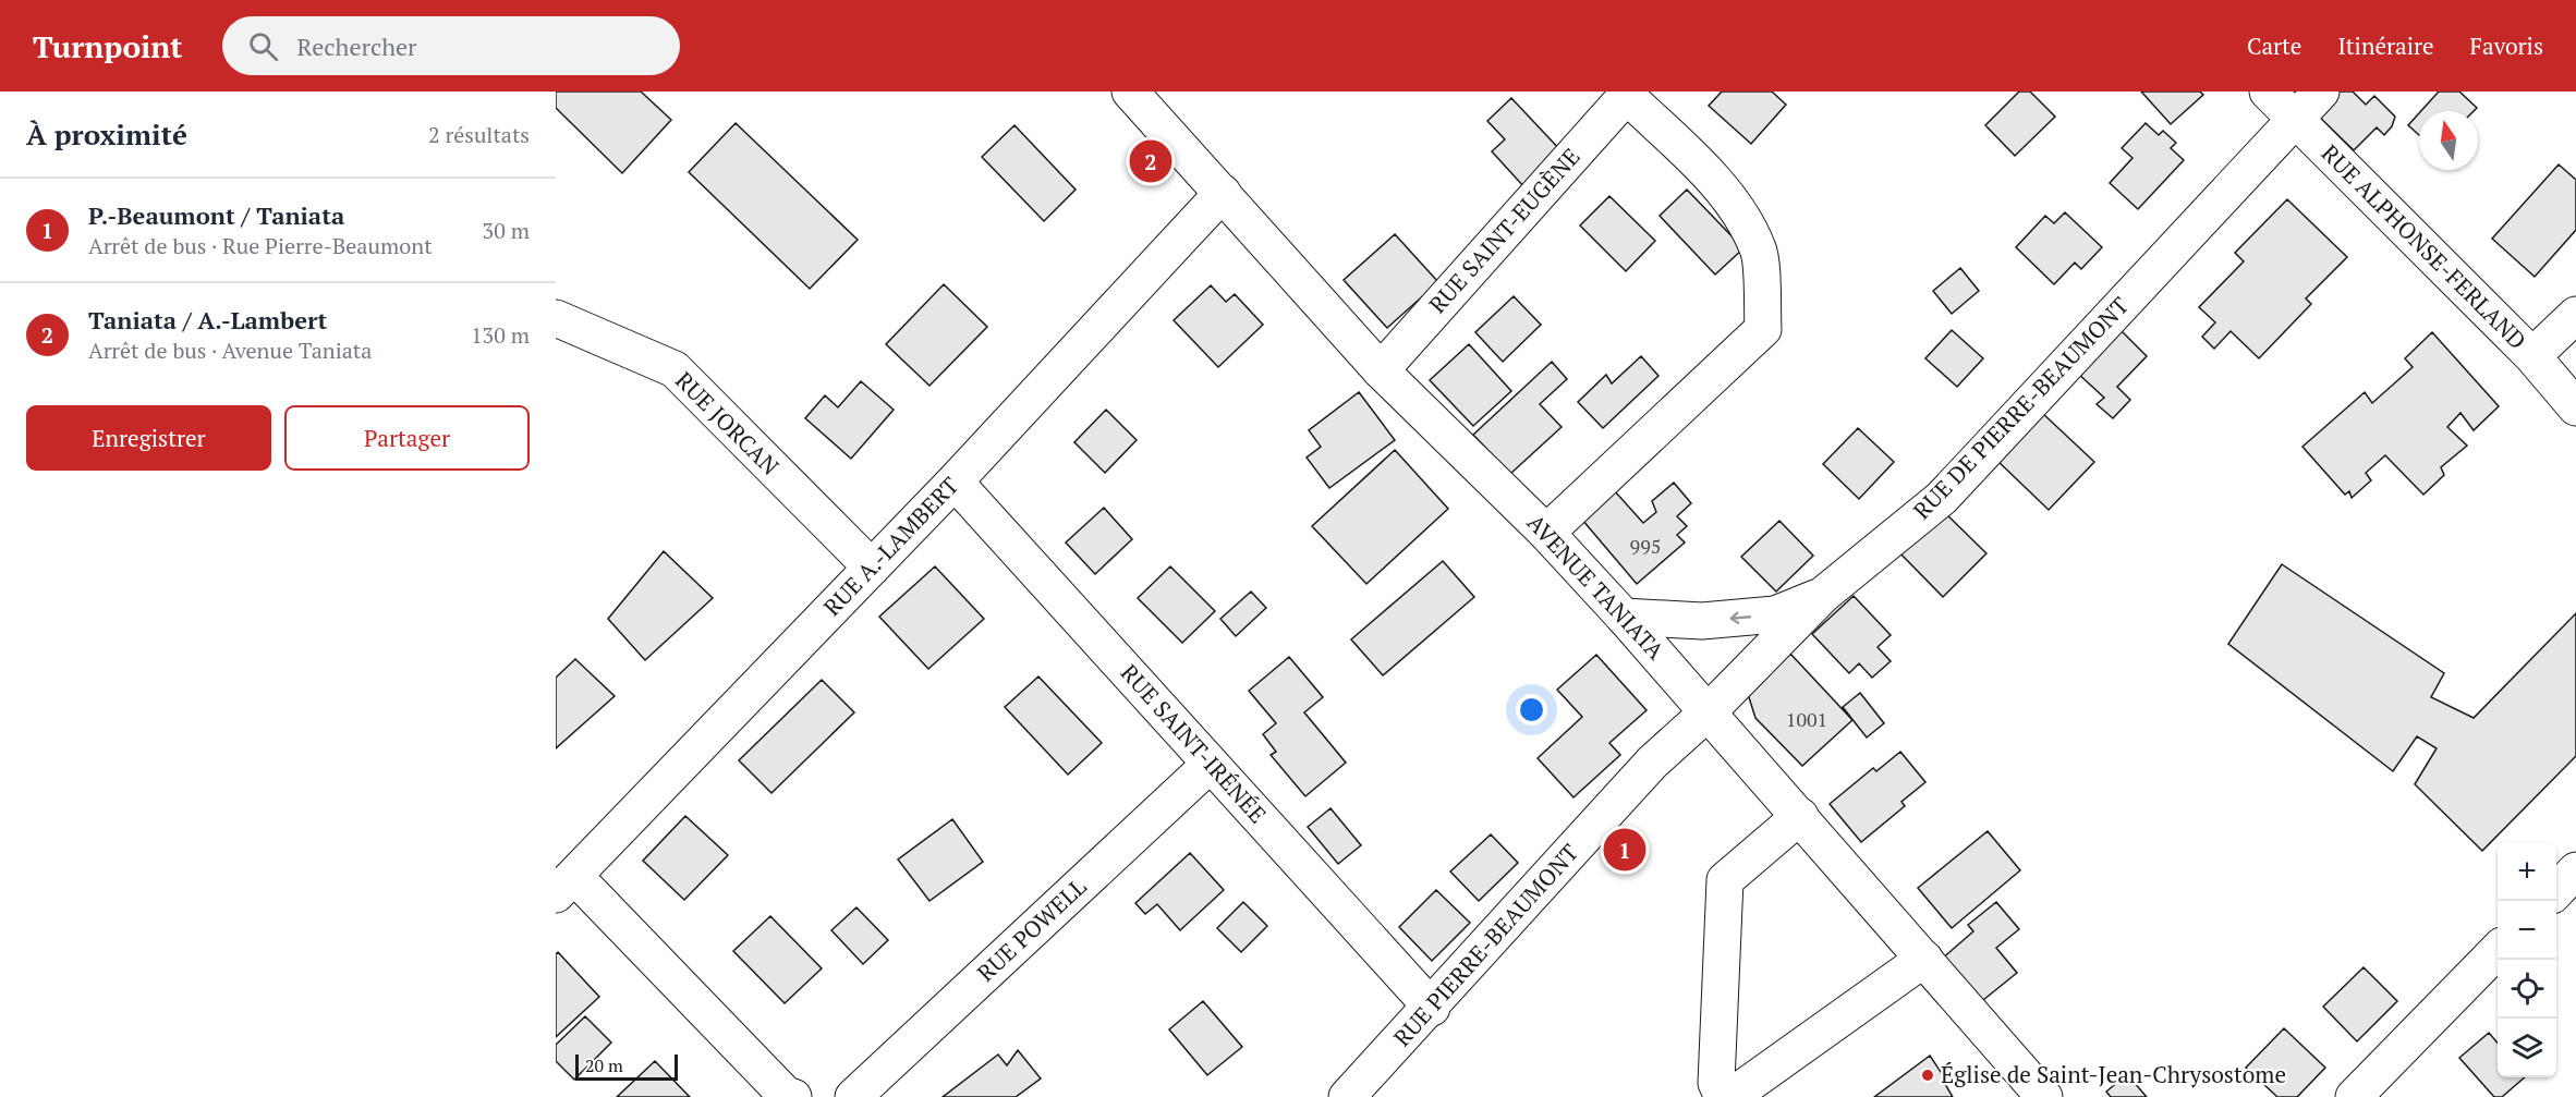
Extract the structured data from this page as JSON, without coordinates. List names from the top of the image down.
{
  "streets": {
    "street": [
      "RUE SAINT-EUGÈNE",
      "RUE ALPHONSE-FERLAND",
      "RUE DE PIERRE-BEAUMONT",
      "RUE JORCAN",
      "RUE A.-LAMBERT",
      "AVENUE TANIATA",
      "RUE SAINT-IRÉNÉE",
      "RUE POWELL",
      "RUE PIERRE-BEAUMONT"
    ]
  },
  "crossings": [
    ["RUE SAINT-EUGÈNE", "AVENUE TANIATA"],
    ["RUE ALPHONSE-FERLAND", "RUE DE PIERRE-BEAUMONT"],
    ["RUE DE PIERRE-BEAUMONT", "AVENUE TANIATA"],
    ["RUE DE PIERRE-BEAUMONT", "RUE PIERRE-BEAUMONT"],
    ["RUE JORCAN", "RUE A.-LAMBERT"],
    ["RUE A.-LAMBERT", "AVENUE TANIATA"],
    ["RUE A.-LAMBERT", "RUE SAINT-IRÉNÉE"],
    ["AVENUE TANIATA", "RUE PIERRE-BEAUMONT"],
    ["RUE SAINT-IRÉNÉE", "RUE POWELL"],
    ["RUE SAINT-IRÉNÉE", "RUE PIERRE-BEAUMONT"]
  ],
  "places": ["Église de Saint-Jean-Chrysostome"],
  "house_numbers": ["995", "1001"],
  "scale_bar": "20 m",
  "north": "top",
  "page": {
    "header": "Turnpoint",
    "search": "Rechercher",
    "nav": ["Carte", "Itinéraire", "Favoris"],
    "heading": ["À proximité", "2 résultats"],
    "pins": ["2", "1"],
    "list": [
      {
        "mark": "1",
        "name": "P.-Beaumont / Taniata",
        "note": "Arrêt de bus · Rue Pierre-Beaumont",
        "value": "30 m"
      },
      {
        "mark": "2",
        "name": "Taniata / A.-Lambert",
        "note": "Arrêt de bus · Avenue Taniata",
        "value": "130 m"
      }
    ],
    "buttons": ["Enregistrer", "Partager"],
    "map_buttons": ["+", "−"],
    "scale": "20 m"
  }
}
